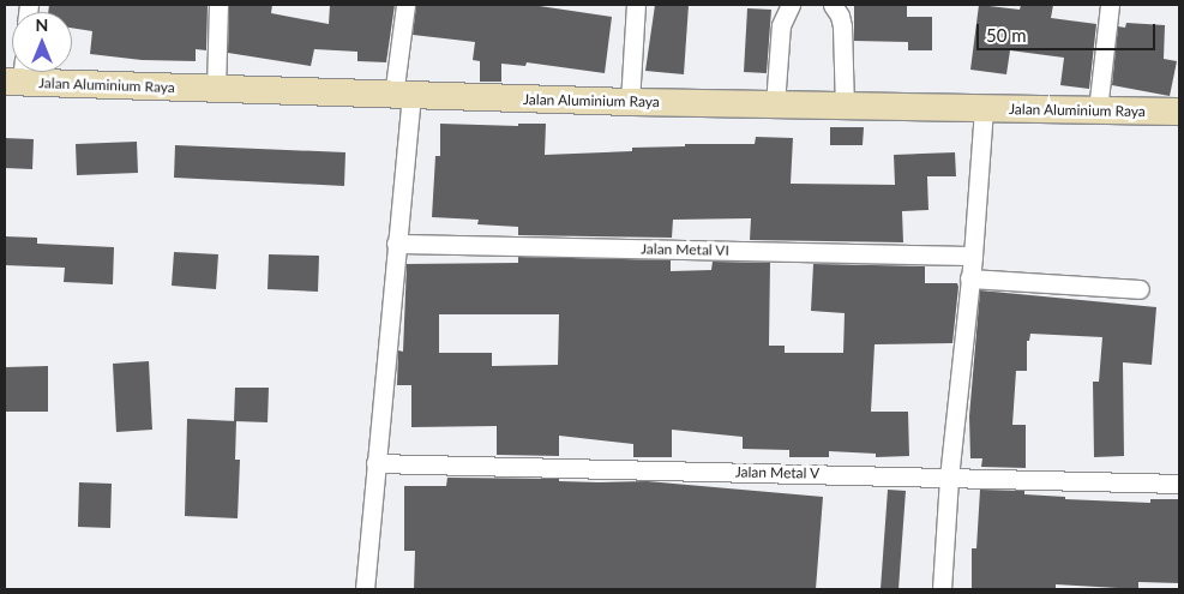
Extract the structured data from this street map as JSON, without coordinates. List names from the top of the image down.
{
  "streets": {
    "street": ["Jalan Aluminium Raya", "Jalan Metal VI", "Jalan Metal V"]
  },
  "scale_bar": "50 m",
  "north": "top"
}
